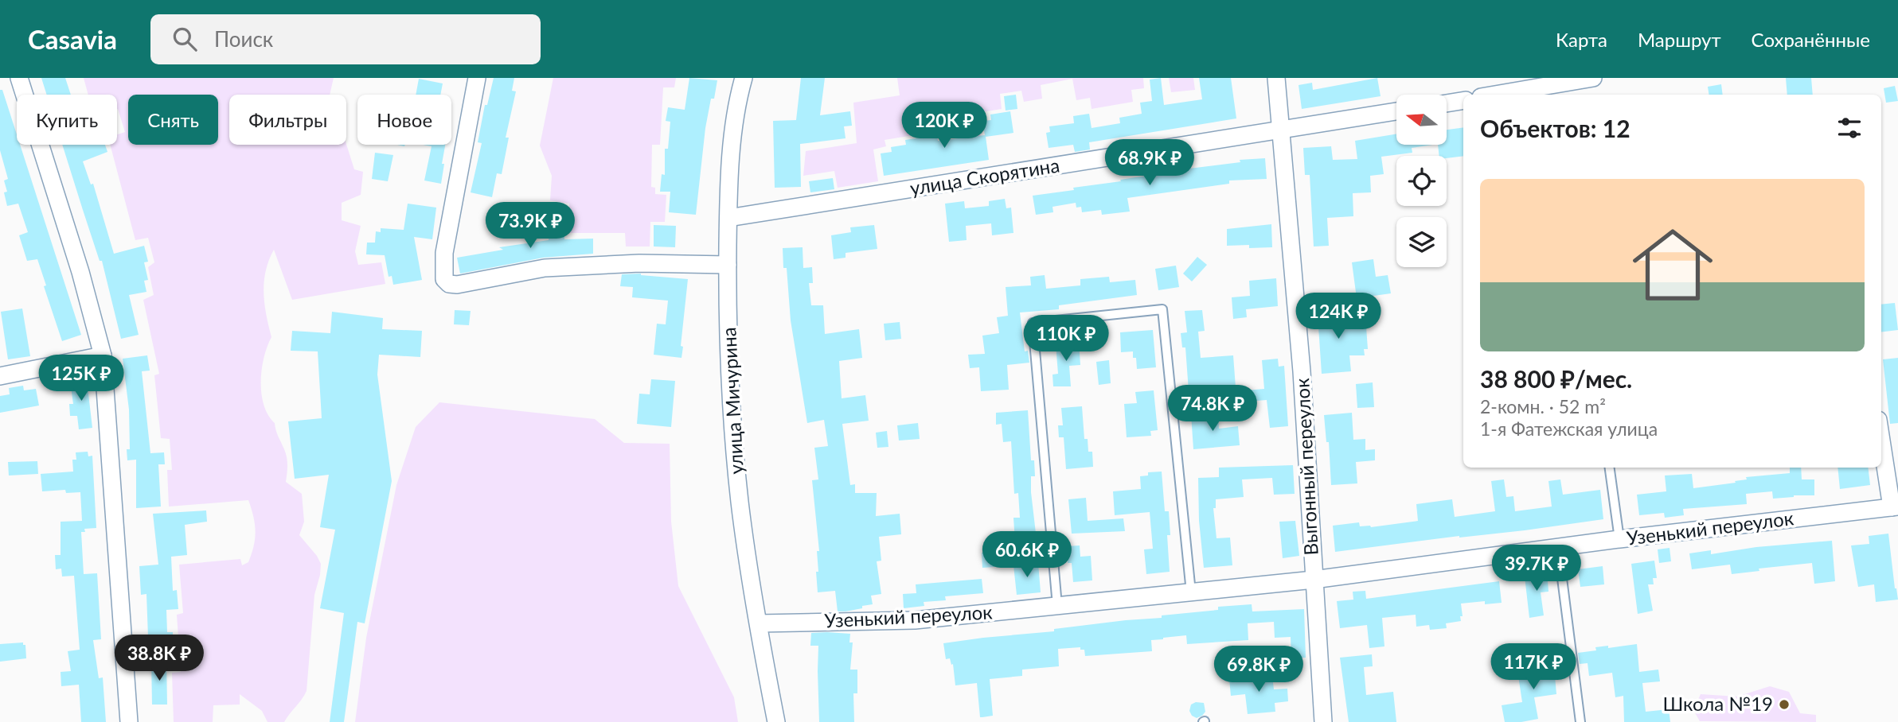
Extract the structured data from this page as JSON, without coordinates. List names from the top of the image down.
{
  "streets": {
    "street": [
      "улица Скорятина",
      "улица Мичурина",
      "Выгонный переулок",
      "Узенький переулок"
    ]
  },
  "crossings": [
    ["улица Скорятина", "улица Мичурина"],
    ["улица Скорятина", "Выгонный переулок"],
    ["улица Мичурина", "Узенький переулок"],
    ["Выгонный переулок", "Узенький переулок"]
  ],
  "places": ["Школа №19"],
  "north": "left",
  "page": {
    "header": "Casavia",
    "search": "Поиск",
    "nav": ["Карта", "Маршрут", "Сохранённые"],
    "chip": [
      "Купить",
      "Снять",
      "Фильтры",
      "Новое"
    ],
    "heading": "Объектов: 12",
    "price": [
      "120K ₽",
      "68.9K ₽",
      "73.9K ₽",
      "124K ₽",
      "110K ₽",
      "125K ₽",
      "74.8K ₽",
      "60.6K ₽",
      "39.7K ₽",
      "38.8K ₽",
      "117K ₽",
      "69.8K ₽"
    ],
    "list": [
      {
        "name": "38 800 ₽/мес.",
        "note": "2-комн. · 52 m² · 1-я Фатежская улица"
      }
    ]
  }
}
